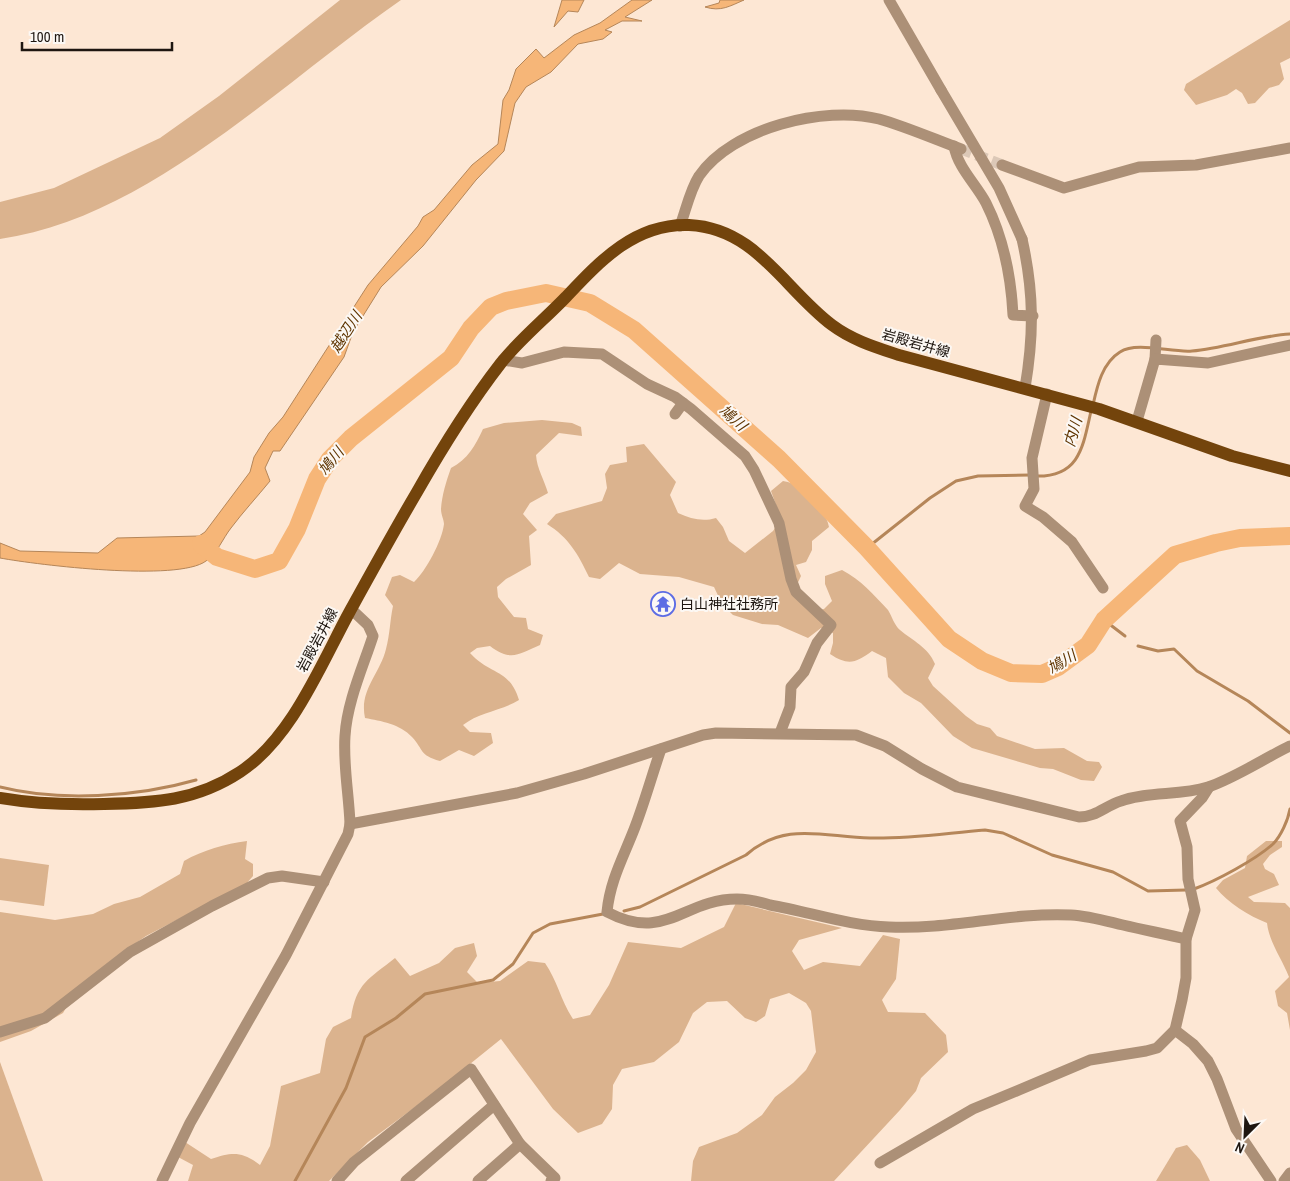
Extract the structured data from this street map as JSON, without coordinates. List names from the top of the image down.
{
  "streets": {
    "main road": ["岩殿岩井線"]
  },
  "water": ["越辺川", "鳩川", "内川"],
  "places": {
    "temple": ["白山神社社務所"]
  },
  "scale_bar": "100 m",
  "north": "bottom left"
}
